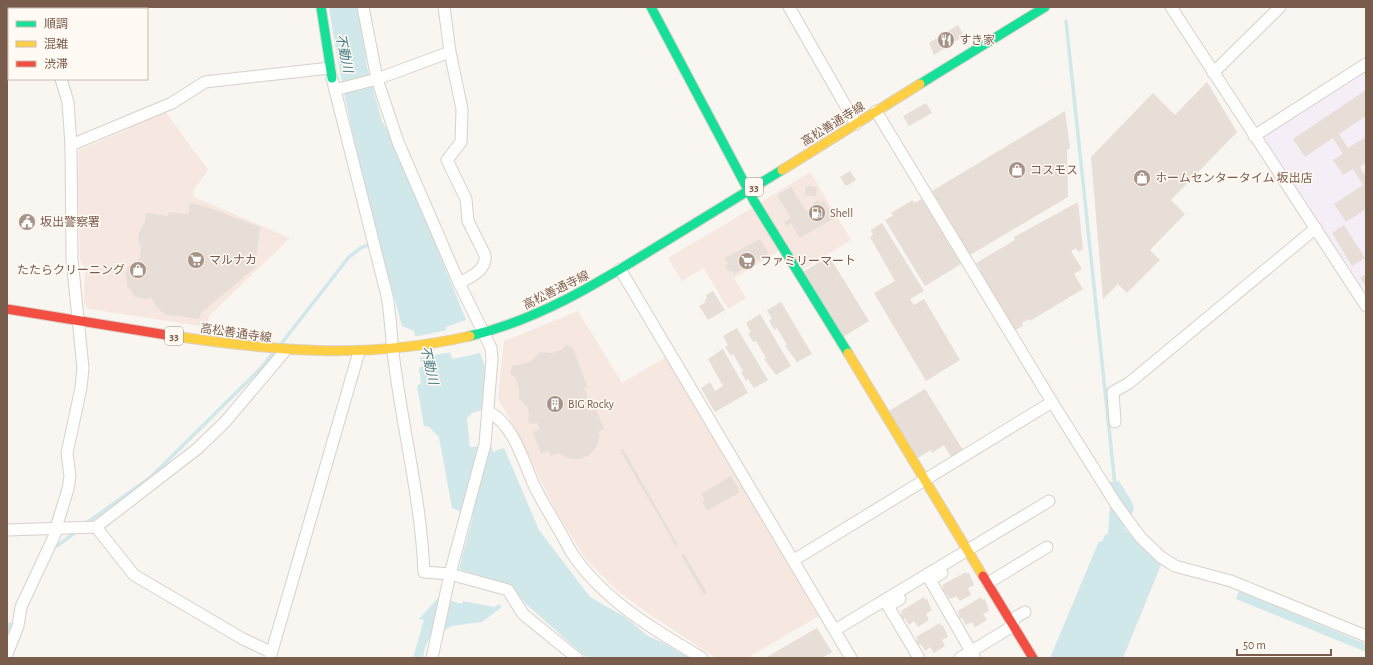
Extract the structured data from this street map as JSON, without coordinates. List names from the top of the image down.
{
  "streets": {
    "main road": ["高松善通寺線", "33"]
  },
  "water": ["不動川"],
  "places": {
    "restaurant": ["すき家"],
    "shop": ["コスモス", "ホームセンタータイム 坂出店", "たたらクリーニング"],
    "fuel station": ["Shell"],
    "public building": ["坂出警察署"],
    "supermarket": ["マルナカ", "ファミリーマート"],
    "building": ["BIG Rocky"]
  },
  "legend": ["順調", "混雑", "渋滞"],
  "scale_bar": "50 m"
}
